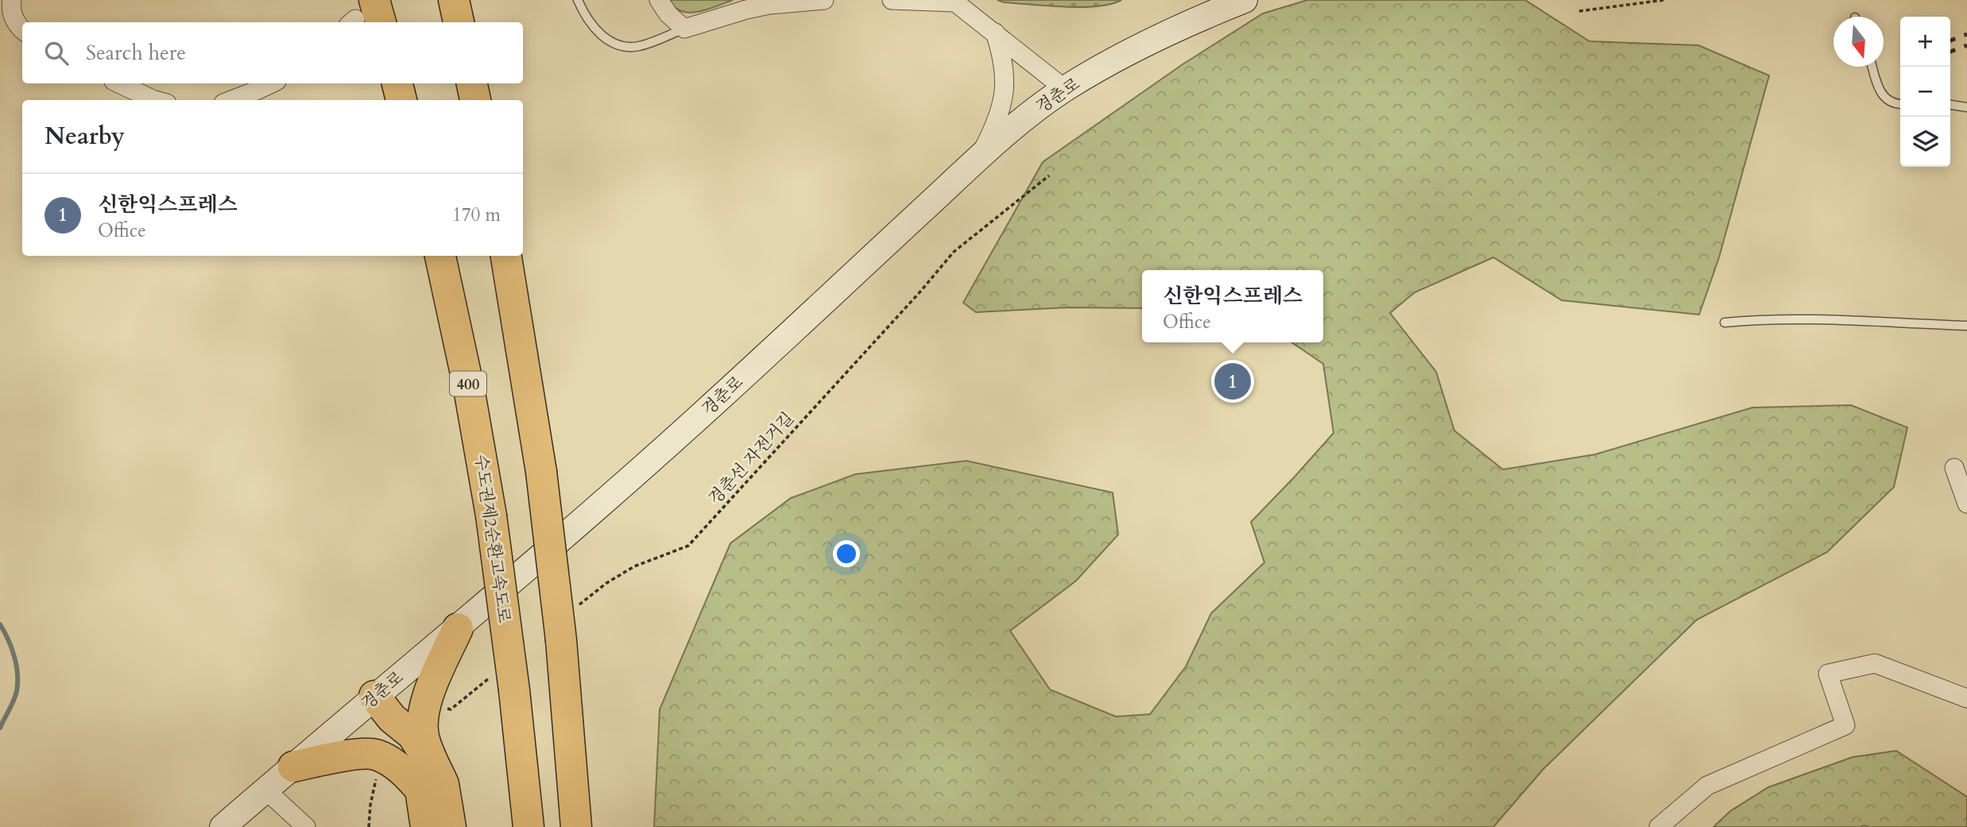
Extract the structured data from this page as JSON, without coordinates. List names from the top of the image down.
{
  "streets": {
    "highway": ["400", "수도권제2순환고속도로"],
    "street": ["경춘로"],
    "path": ["경춘선 자전거길"]
  },
  "north": "bottom",
  "page": {
    "map_buttons": ["+", "−"],
    "search": "Search here",
    "heading": "Nearby",
    "list": [
      {
        "mark": "1",
        "name": "신한익스프레스",
        "note": "Office",
        "value": "170 m"
      }
    ],
    "popup": ["신한익스프레스", "Office"],
    "pins": "1"
  }
}
